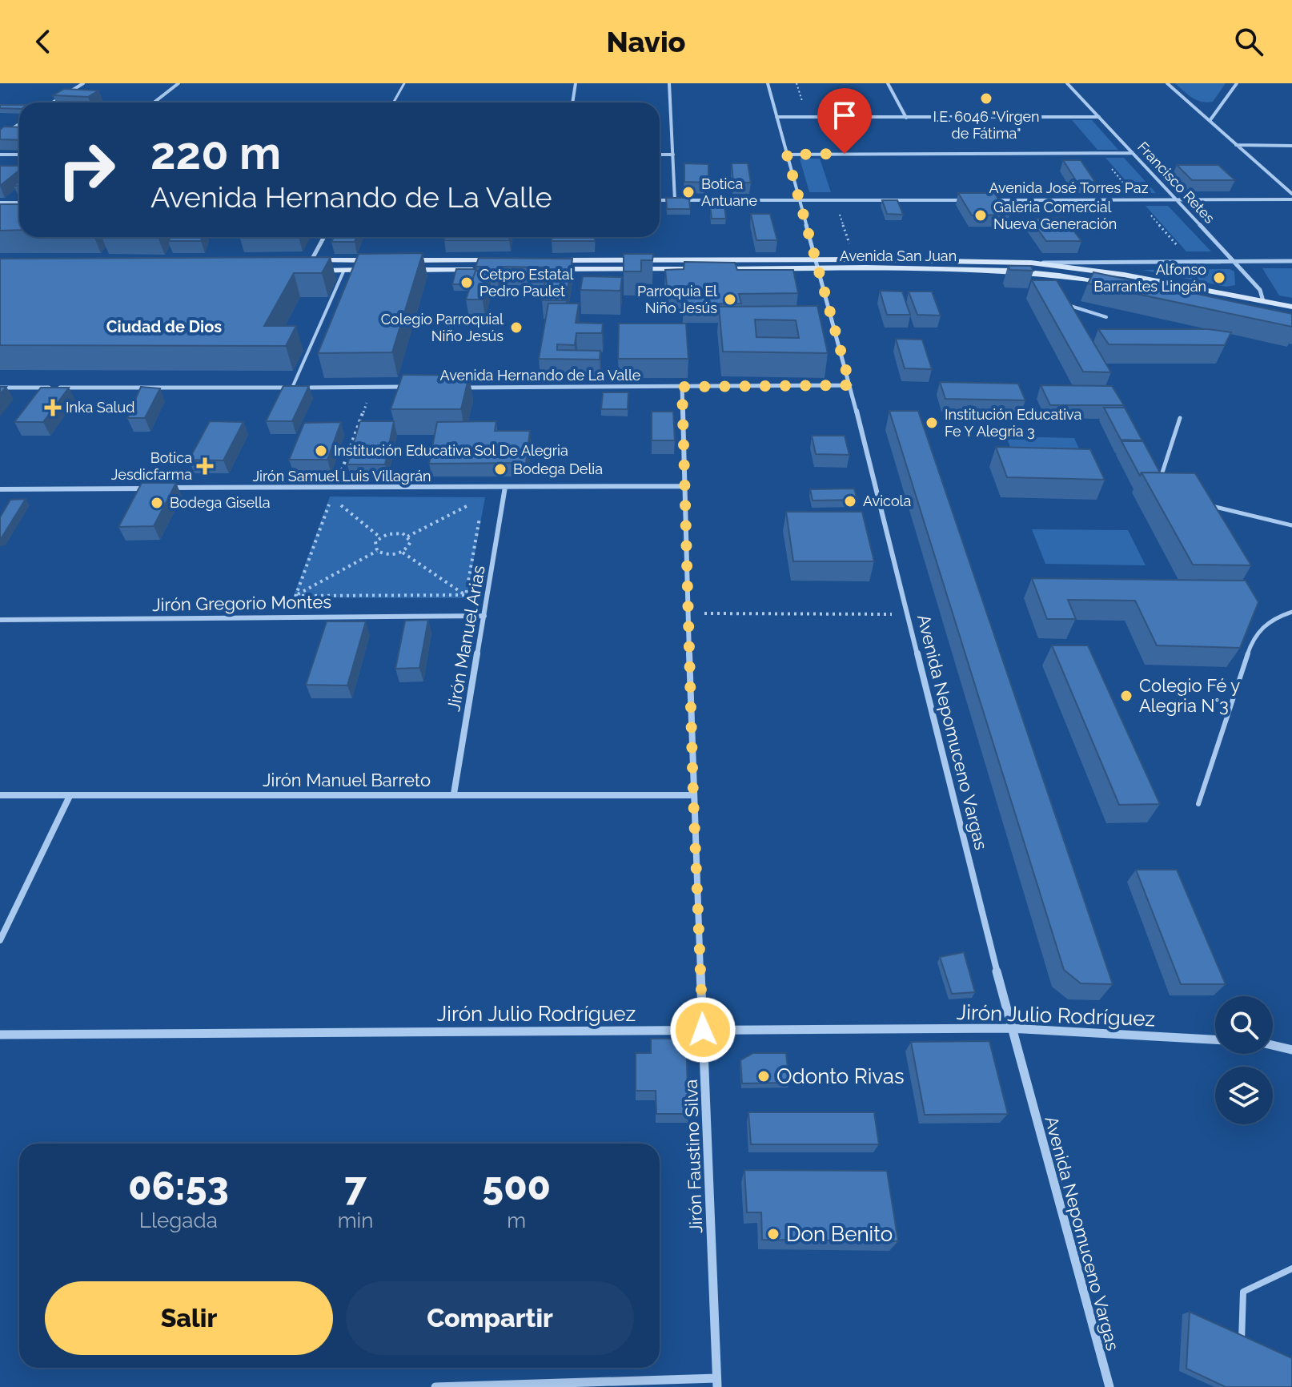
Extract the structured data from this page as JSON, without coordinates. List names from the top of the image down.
{
  "streets": {
    "main road": ["Avenida San Juan"],
    "street": [
      "Francisco Retes",
      "Avenida José Torres Paz",
      "Avenida Hernando de La Valle",
      "Jirón Samuel Luis Villagrán",
      "Jirón Gregorio Montes",
      "Jirón Manuel Arias",
      "Avenida Nepomuceno Vargas",
      "Jirón Manuel Barreto",
      "Jirón Julio Rodríguez",
      "Jirón Faustino Silva"
    ]
  },
  "crossings": [
    ["Francisco Retes", "Avenida José Torres Paz"],
    ["Francisco Retes", "Avenida San Juan"],
    ["Avenida José Torres Paz", "Avenida Nepomuceno Vargas"],
    ["Avenida San Juan", "Avenida Nepomuceno Vargas"],
    ["Avenida Hernando de La Valle", "Avenida Nepomuceno Vargas"],
    ["Avenida Hernando de La Valle", "Jirón Faustino Silva"],
    ["Jirón Samuel Luis Villagrán", "Jirón Manuel Arias"],
    ["Jirón Samuel Luis Villagrán", "Jirón Faustino Silva"],
    ["Jirón Gregorio Montes", "Jirón Manuel Arias"],
    ["Jirón Manuel Arias", "Jirón Manuel Barreto"],
    ["Avenida Nepomuceno Vargas", "Jirón Julio Rodríguez"],
    ["Jirón Manuel Barreto", "Jirón Faustino Silva"],
    ["Jirón Julio Rodríguez", "Jirón Faustino Silva"]
  ],
  "districts": ["Ciudad de Dios"],
  "places": {
    "other": [
      "I.E. 6046 \"Virgen de Fátima\"",
      "Botica Antuane",
      "Galeria Comercial Nueva Generación",
      "Alfonso Barrantes Lingán",
      "Cetpro Estatal Pedro Paulet",
      "Parroquia El Niño Jesús",
      "Colegio Parroquial Niño Jesús",
      "Institución Educativa Fe Y Alegria 3",
      "Institución Educativa Sol De Alegria",
      "Bodega Delia",
      "Avicola",
      "Bodega Gisella",
      "Colegio Fé y Alegria N°3",
      "Odonto Rivas",
      "Don Benito"
    ],
    "health": ["Inka Salud", "Botica Jesdicfarma"]
  },
  "page": {
    "header": "Navio",
    "turn": ["220 m", "Avenida Hernando de La Valle"],
    "eta": [
      "06:53",
      "Llegada",
      "7",
      "min",
      "500",
      "m"
    ],
    "buttons": ["Salir", "Compartir"]
  }
}
